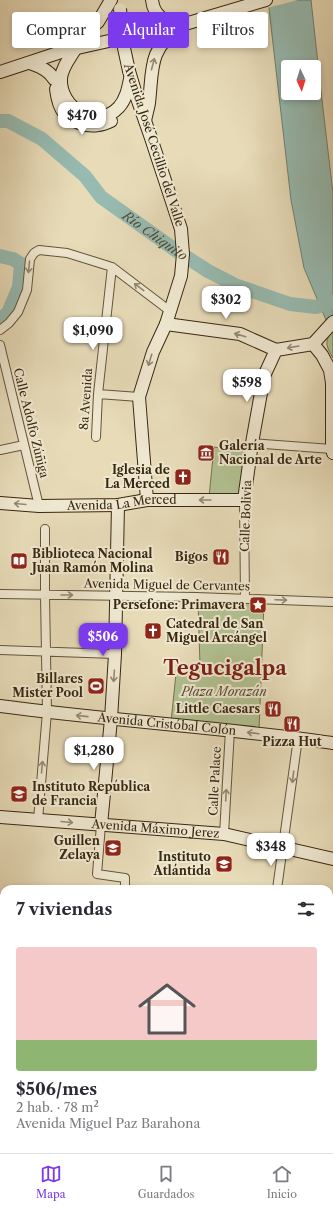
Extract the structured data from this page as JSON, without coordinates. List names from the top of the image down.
{
  "streets": {
    "street": [
      "Avenida José Cecillio del Valle",
      "8a Avenida",
      "Calle Adolfo Zúñiga",
      "Avenida La Merced",
      "Calle Bolivia",
      "Avenida Miguel de Cervantes",
      "Avenida Cristóbal Colón",
      "Calle Palace",
      "Avenida Máximo Jerez"
    ]
  },
  "crossings": [
    ["Avenida José Cecillio del Valle", "Avenida La Merced"],
    ["Calle Adolfo Zúñiga", "Avenida La Merced"],
    ["Avenida La Merced", "Calle Bolivia"],
    ["Calle Bolivia", "Avenida Miguel de Cervantes"],
    ["Avenida Cristóbal Colón", "Calle Palace"],
    ["Calle Palace", "Avenida Máximo Jerez"]
  ],
  "one_way": ["Avenida La Merced"],
  "districts": ["Tegucigalpa"],
  "water": ["Río Chiquito"],
  "parks": ["Plaza Morazán"],
  "places": {
    "museum": ["Galería Nacional de Arte"],
    "church": ["Iglesia de La Merced", "Catedral de San Miguel Arcángel"],
    "restaurant": ["Bigos", "Little Caesars", "Pizza Hut"],
    "library": ["Biblioteca Nacional Juan Ramón Molina"],
    "place": ["Persefone: Primavera"],
    "sports": ["Billares Mister Pool"],
    "school or university": ["Instituto República de Francia", "Guillen Zelaya", "Instituto Atlántida"]
  },
  "north": "bottom",
  "page": {
    "chip": ["Comprar", "Alquilar", "Filtros"],
    "price": [
      "$470",
      "$302",
      "$1,090",
      "$598",
      "$506",
      "$1,280",
      "$348"
    ],
    "heading": "7 viviendas",
    "list": [
      {
        "name": "$506/mes",
        "note": "2 hab. · 78 m² · Avenida Miguel Paz Barahona"
      }
    ],
    "tabs": ["Mapa", "Guardados", "Inicio"]
  }
}
